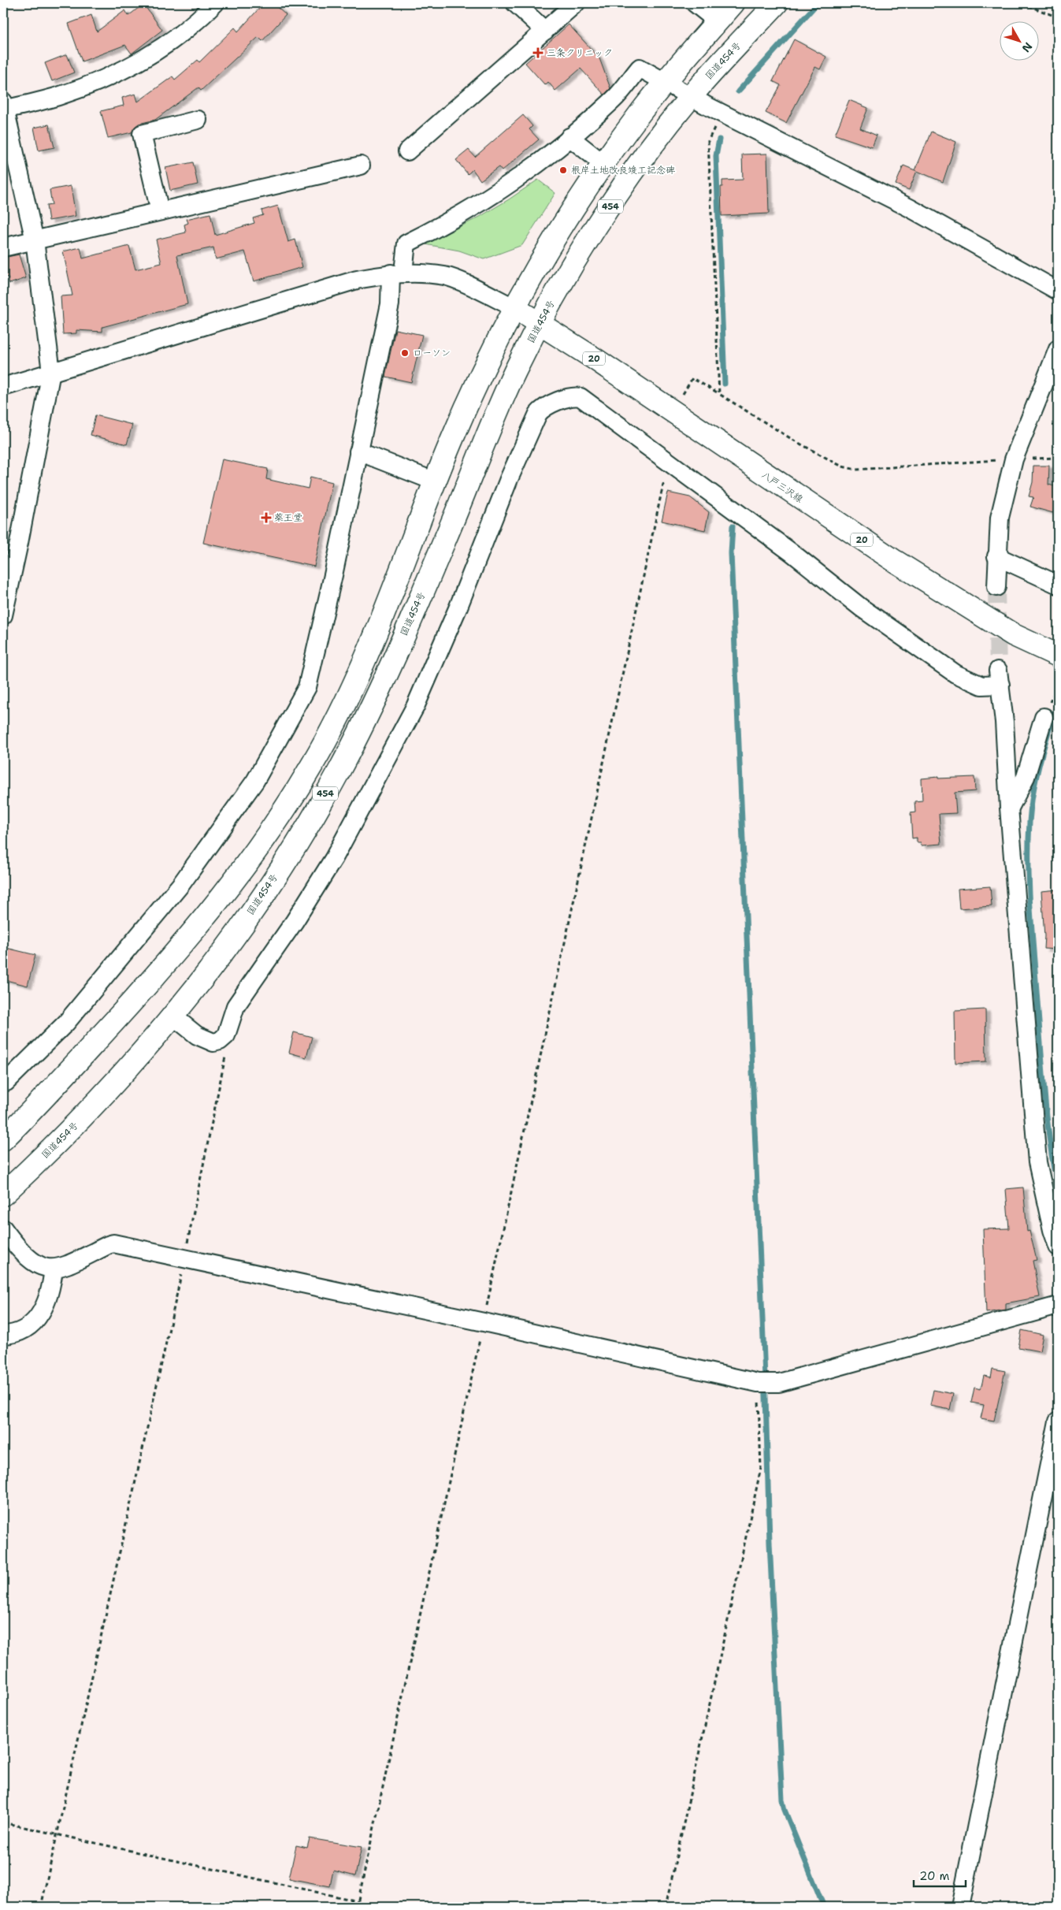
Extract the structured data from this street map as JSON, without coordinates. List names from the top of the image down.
{
  "streets": {
    "main road": [
      "国道454号",
      "454",
      "20",
      "八戸三沢線"
    ]
  },
  "crossings": [
    ["国道454号", "八戸三沢線"],
    ["454", "八戸三沢線"]
  ],
  "places": {
    "health": ["三条クリニック", "薬王堂"],
    "other": ["根岸土地改良竣工記念碑", "ローソン"]
  },
  "scale_bar": "20 m",
  "north": "bottom right"
}
